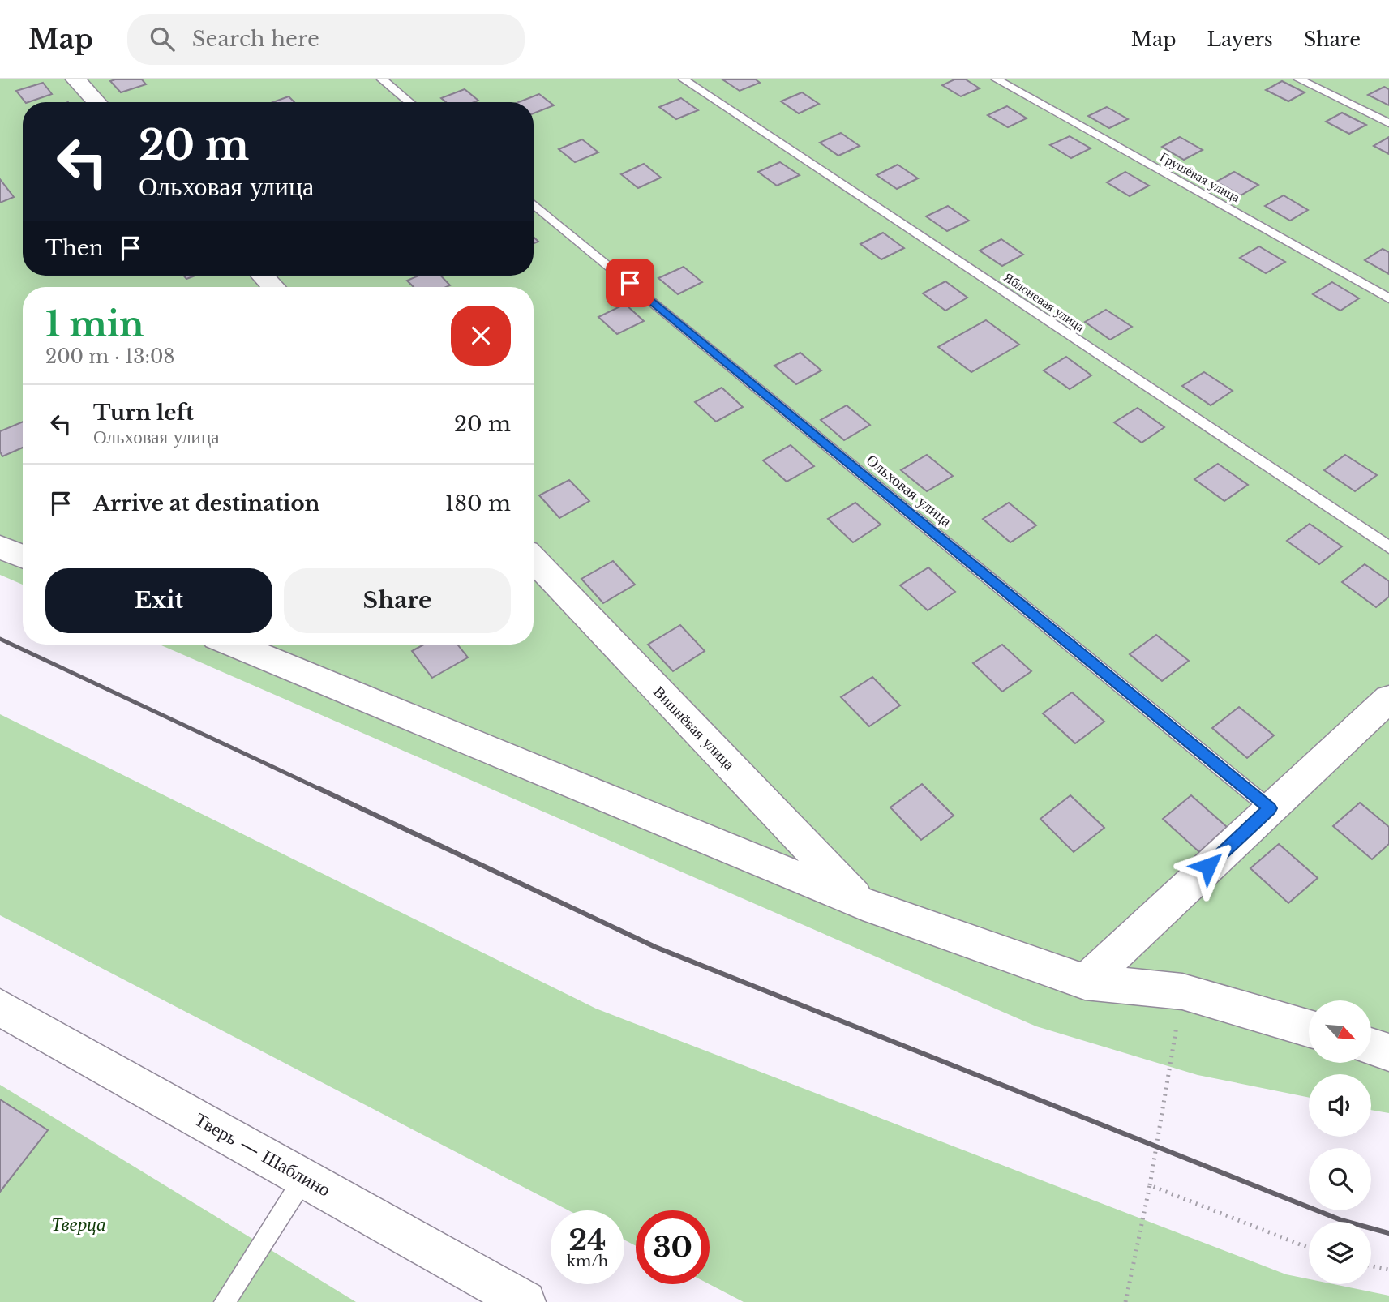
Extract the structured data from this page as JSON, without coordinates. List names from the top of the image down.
{
  "streets": {
    "street": ["Вишнёвая улица", "Тверь — Шаблино"],
    "lane": ["Грушёвая улица", "Яблоневая улица", "Ольховая улица"]
  },
  "parks": ["Тверца"],
  "north": "bottom right",
  "page": {
    "header": "Map",
    "search": "Search here",
    "nav": ["Map", "Layers", "Share"],
    "turn": ["20 m", "Ольховая улица"],
    "then": "Then",
    "heading": ["1 min", "200 m · 13:08"],
    "list": [
      {
        "name": "Turn left",
        "note": "Ольховая улица",
        "value": "20 m"
      },
      {
        "name": "Arrive at destination",
        "value": "180 m"
      }
    ],
    "buttons": ["Exit", "Share"],
    "speed": "24 km/h",
    "limit": "30"
  }
}
